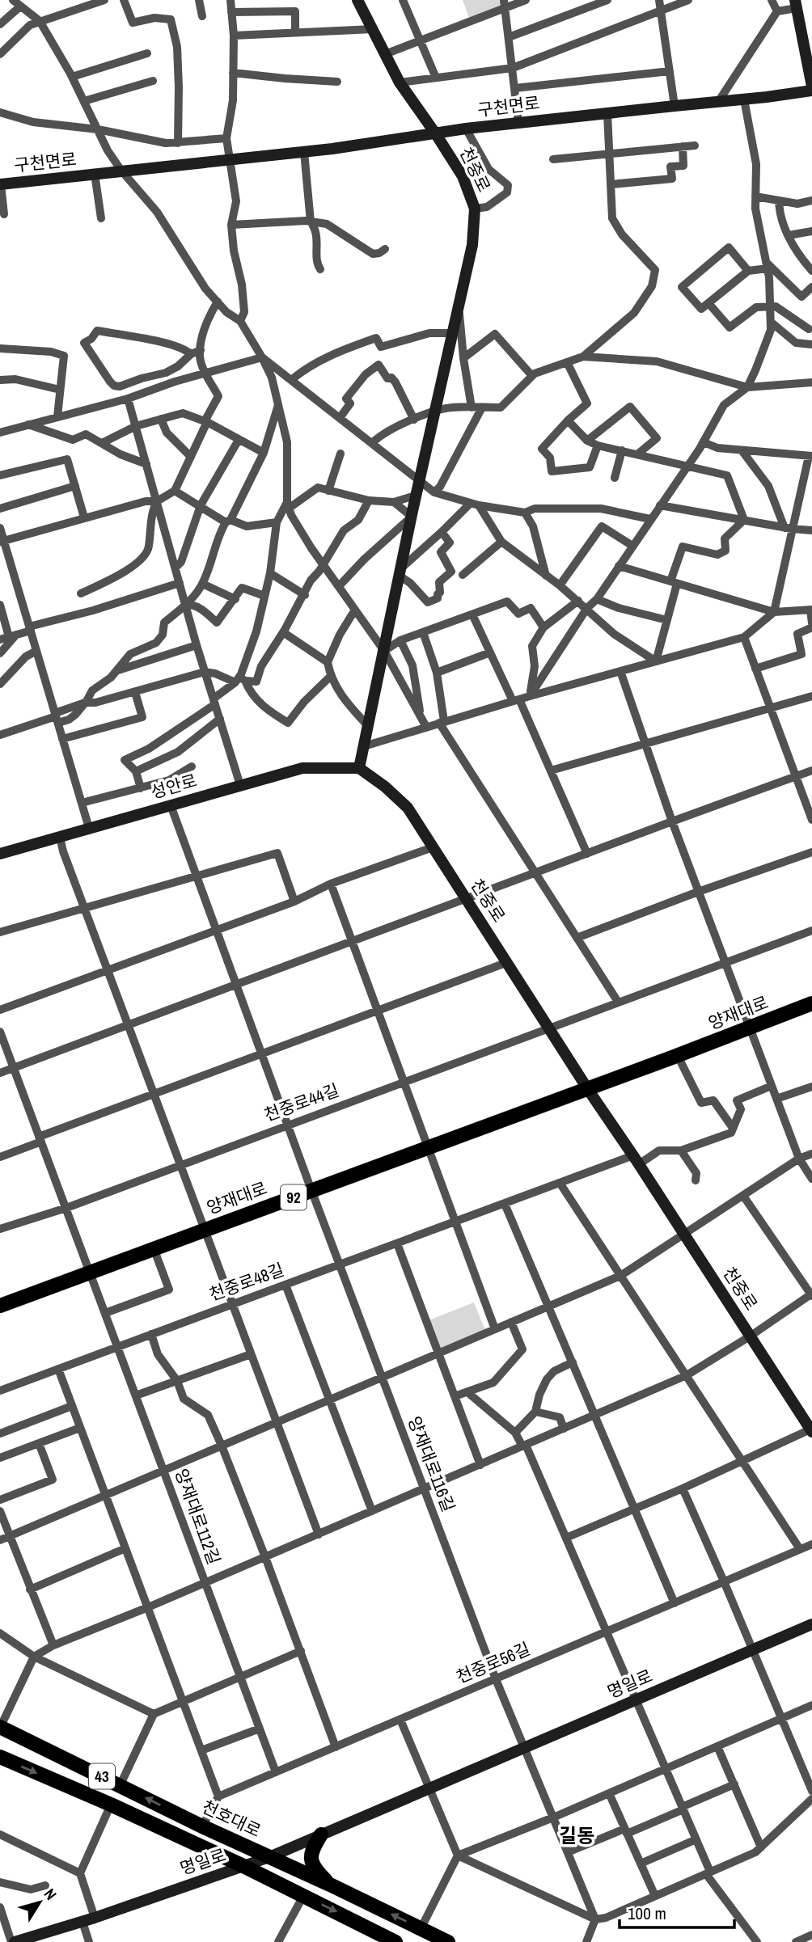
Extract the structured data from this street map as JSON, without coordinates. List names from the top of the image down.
{
  "streets": {
    "main road": [
      "구천면로",
      "천중로",
      "성안로",
      "양재대로",
      "92",
      "명일로",
      "43",
      "천호대로"
    ],
    "street": [
      "천중로44길",
      "천중로48길",
      "양재대로116길",
      "양재대로112길",
      "천중로56길"
    ]
  },
  "crossings": [
    ["구천면로", "천중로"],
    ["천중로", "성안로"],
    ["천중로", "양재대로"],
    ["천중로", "천중로44길"],
    ["천중로", "천중로48길"],
    ["성안로", "양재대로116길"],
    ["양재대로", "양재대로116길"],
    ["양재대로", "양재대로112길"],
    ["천중로44길", "양재대로116길"],
    ["천중로44길", "양재대로112길"],
    ["천중로48길", "양재대로116길"],
    ["천중로48길", "양재대로112길"],
    ["양재대로116길", "천중로56길"],
    ["양재대로116길", "명일로"],
    ["양재대로112길", "천중로56길"],
    ["명일로", "43"],
    ["명일로", "천호대로"]
  ],
  "districts": ["길동"],
  "scale_bar": "100 m",
  "north": "top right"
}
